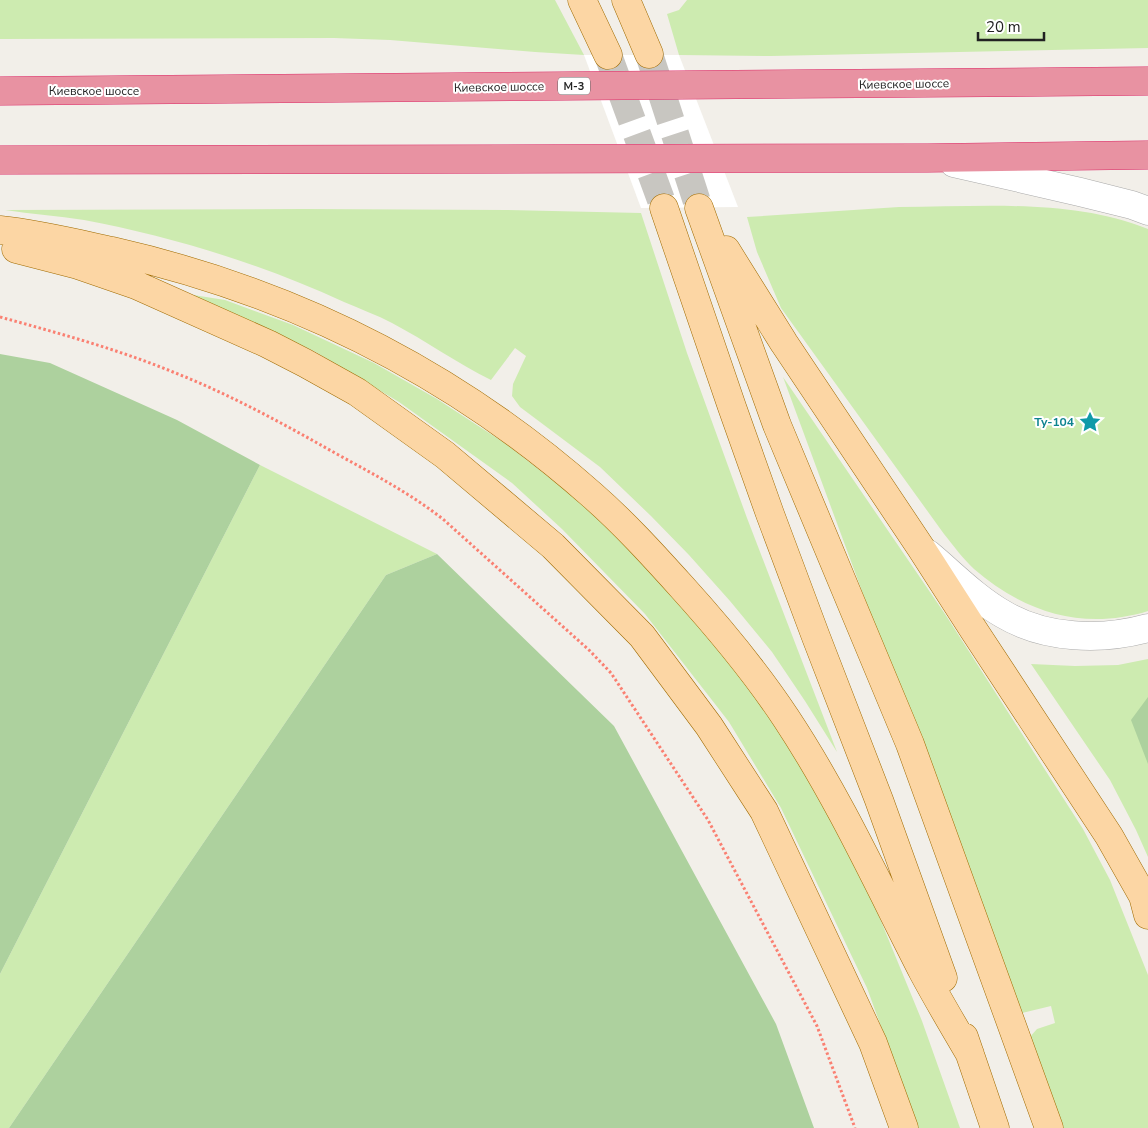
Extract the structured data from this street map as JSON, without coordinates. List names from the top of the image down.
{
  "streets": {
    "highway": ["Киевское шоссе", "М-3"]
  },
  "places": {
    "place": ["Ту-104"]
  },
  "scale_bar": "20 m"
}
